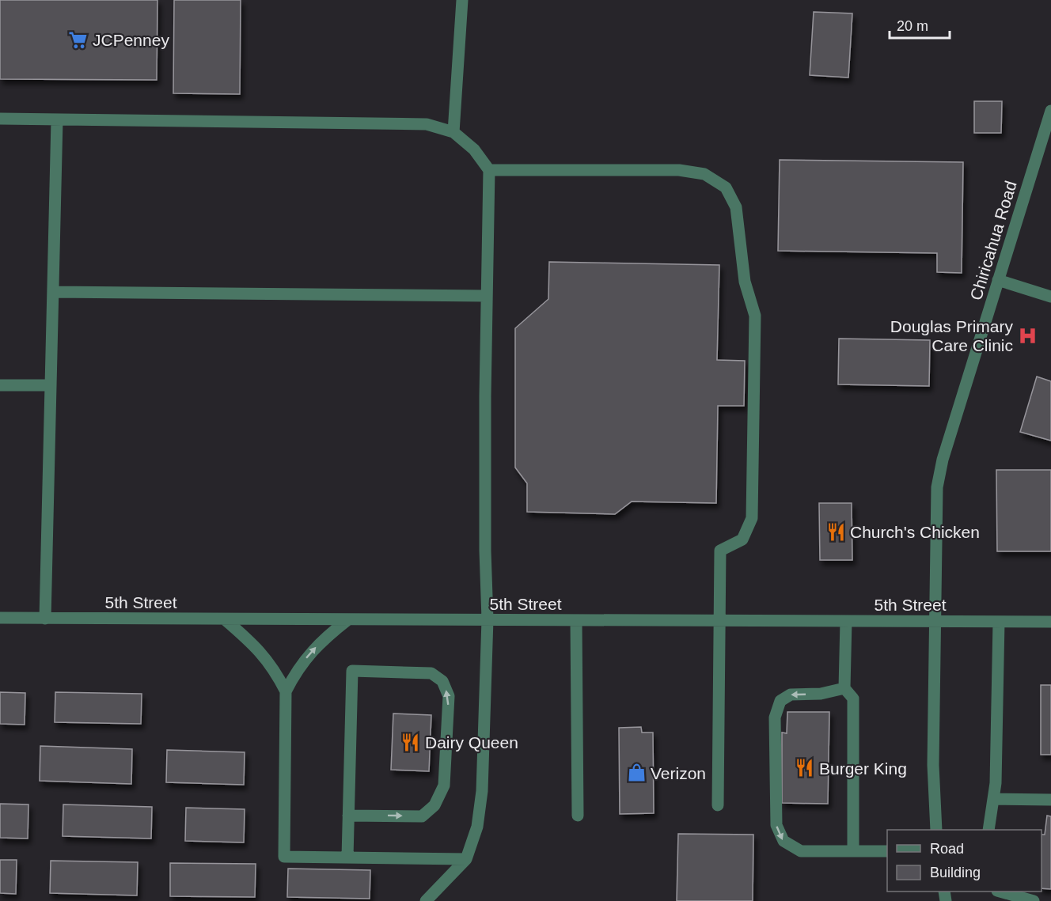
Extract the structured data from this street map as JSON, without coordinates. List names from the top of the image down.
{
  "streets": {
    "street": ["Chiricahua Road", "5th Street"]
  },
  "crossings": [
    ["Chiricahua Road", "5th Street"]
  ],
  "places": {
    "supermarket": ["JCPenney"],
    "hospital": ["Douglas Primary Care Clinic"],
    "restaurant": ["Church's Chicken", "Dairy Queen", "Burger King"],
    "shop": ["Verizon"]
  },
  "legend": ["Road", "Building"],
  "scale_bar": "20 m"
}
